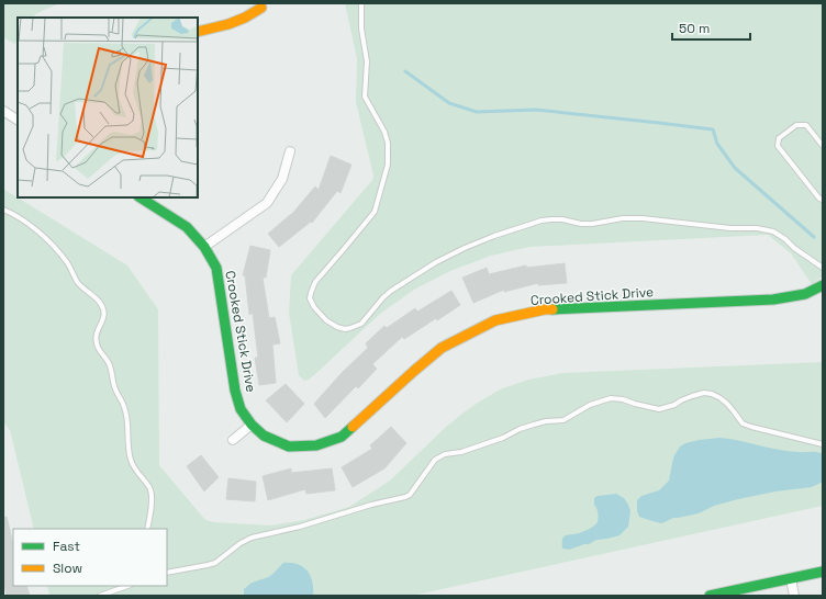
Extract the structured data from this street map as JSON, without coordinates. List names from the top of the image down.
{
  "streets": {
    "street": ["Crooked Stick Drive"]
  },
  "legend": ["Fast", "Slow"],
  "scale_bar": "50 m"
}
